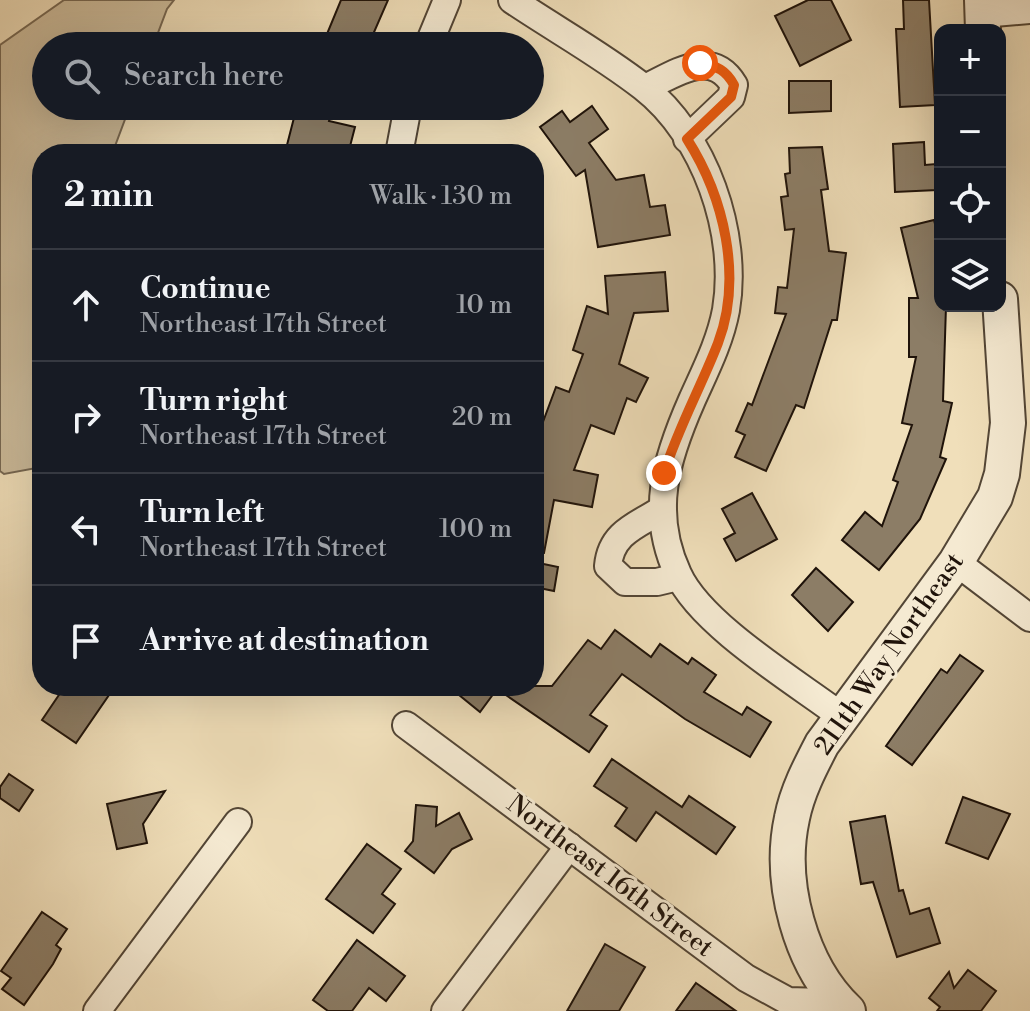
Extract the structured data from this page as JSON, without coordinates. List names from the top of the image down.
{
  "streets": {
    "street": ["211th Way Northeast", "Northeast 16th Street"]
  },
  "crossings": [
    ["211th Way Northeast", "Northeast 16th Street"]
  ],
  "page": {
    "map_buttons": ["+", "−"],
    "search": "Search here",
    "heading": ["2 min", "Walk · 130 m"],
    "list": [
      ["Continue", "Northeast 17th Street", "10 m"],
      ["Turn right", "Northeast 17th Street", "20 m"],
      ["Turn left", "Northeast 17th Street", "100 m"],
      "Arrive at destination"
    ]
  }
}
